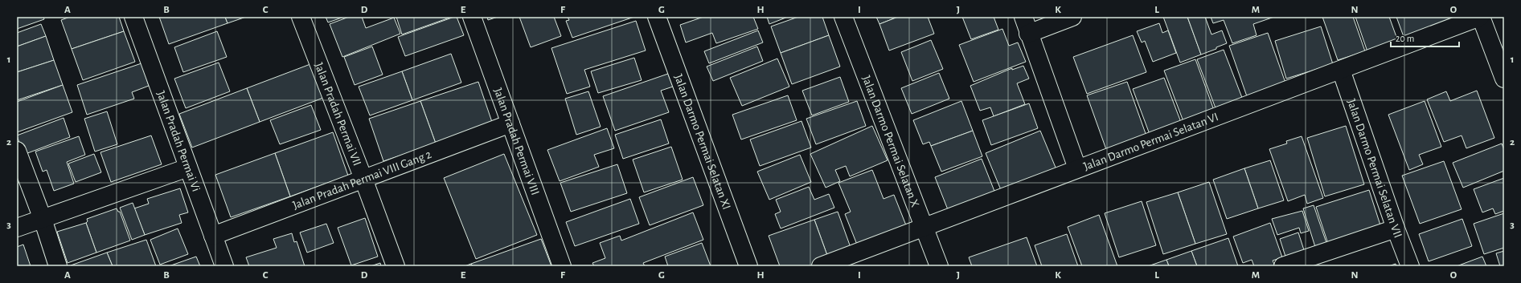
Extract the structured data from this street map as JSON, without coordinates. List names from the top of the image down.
{
  "streets": {
    "street": [
      "Jalan Pradah Permai VII",
      "Jalan Pradah Permai VIII",
      "Jalan Darmo Permai Selatan XI",
      "Jalan Darmo Permai Selatan VI",
      "Jalan Pradah Permai Vi",
      "Jalan Darmo Permai Selatan X",
      "Jalan Darmo Permai Selatan VII",
      "Jalan Pradah Permai VIII Gang 2"
    ]
  },
  "crossings": [
    ["Jalan Pradah Permai VII", "Jalan Pradah Permai VIII Gang 2"],
    ["Jalan Pradah Permai VIII", "Jalan Pradah Permai VIII Gang 2"],
    ["Jalan Darmo Permai Selatan VI", "Jalan Darmo Permai Selatan X"],
    ["Jalan Darmo Permai Selatan VI", "Jalan Darmo Permai Selatan VII"],
    ["Jalan Pradah Permai Vi", "Jalan Pradah Permai VIII Gang 2"]
  ],
  "scale_bar": "20 m",
  "grid": {
    "columns": [
      "A",
      "B",
      "C",
      "D",
      "E",
      "F",
      "G",
      "H",
      "I",
      "J",
      "K",
      "L",
      "M",
      "N",
      "O"
    ],
    "rows": ["1", "2", "3"]
  }
}
